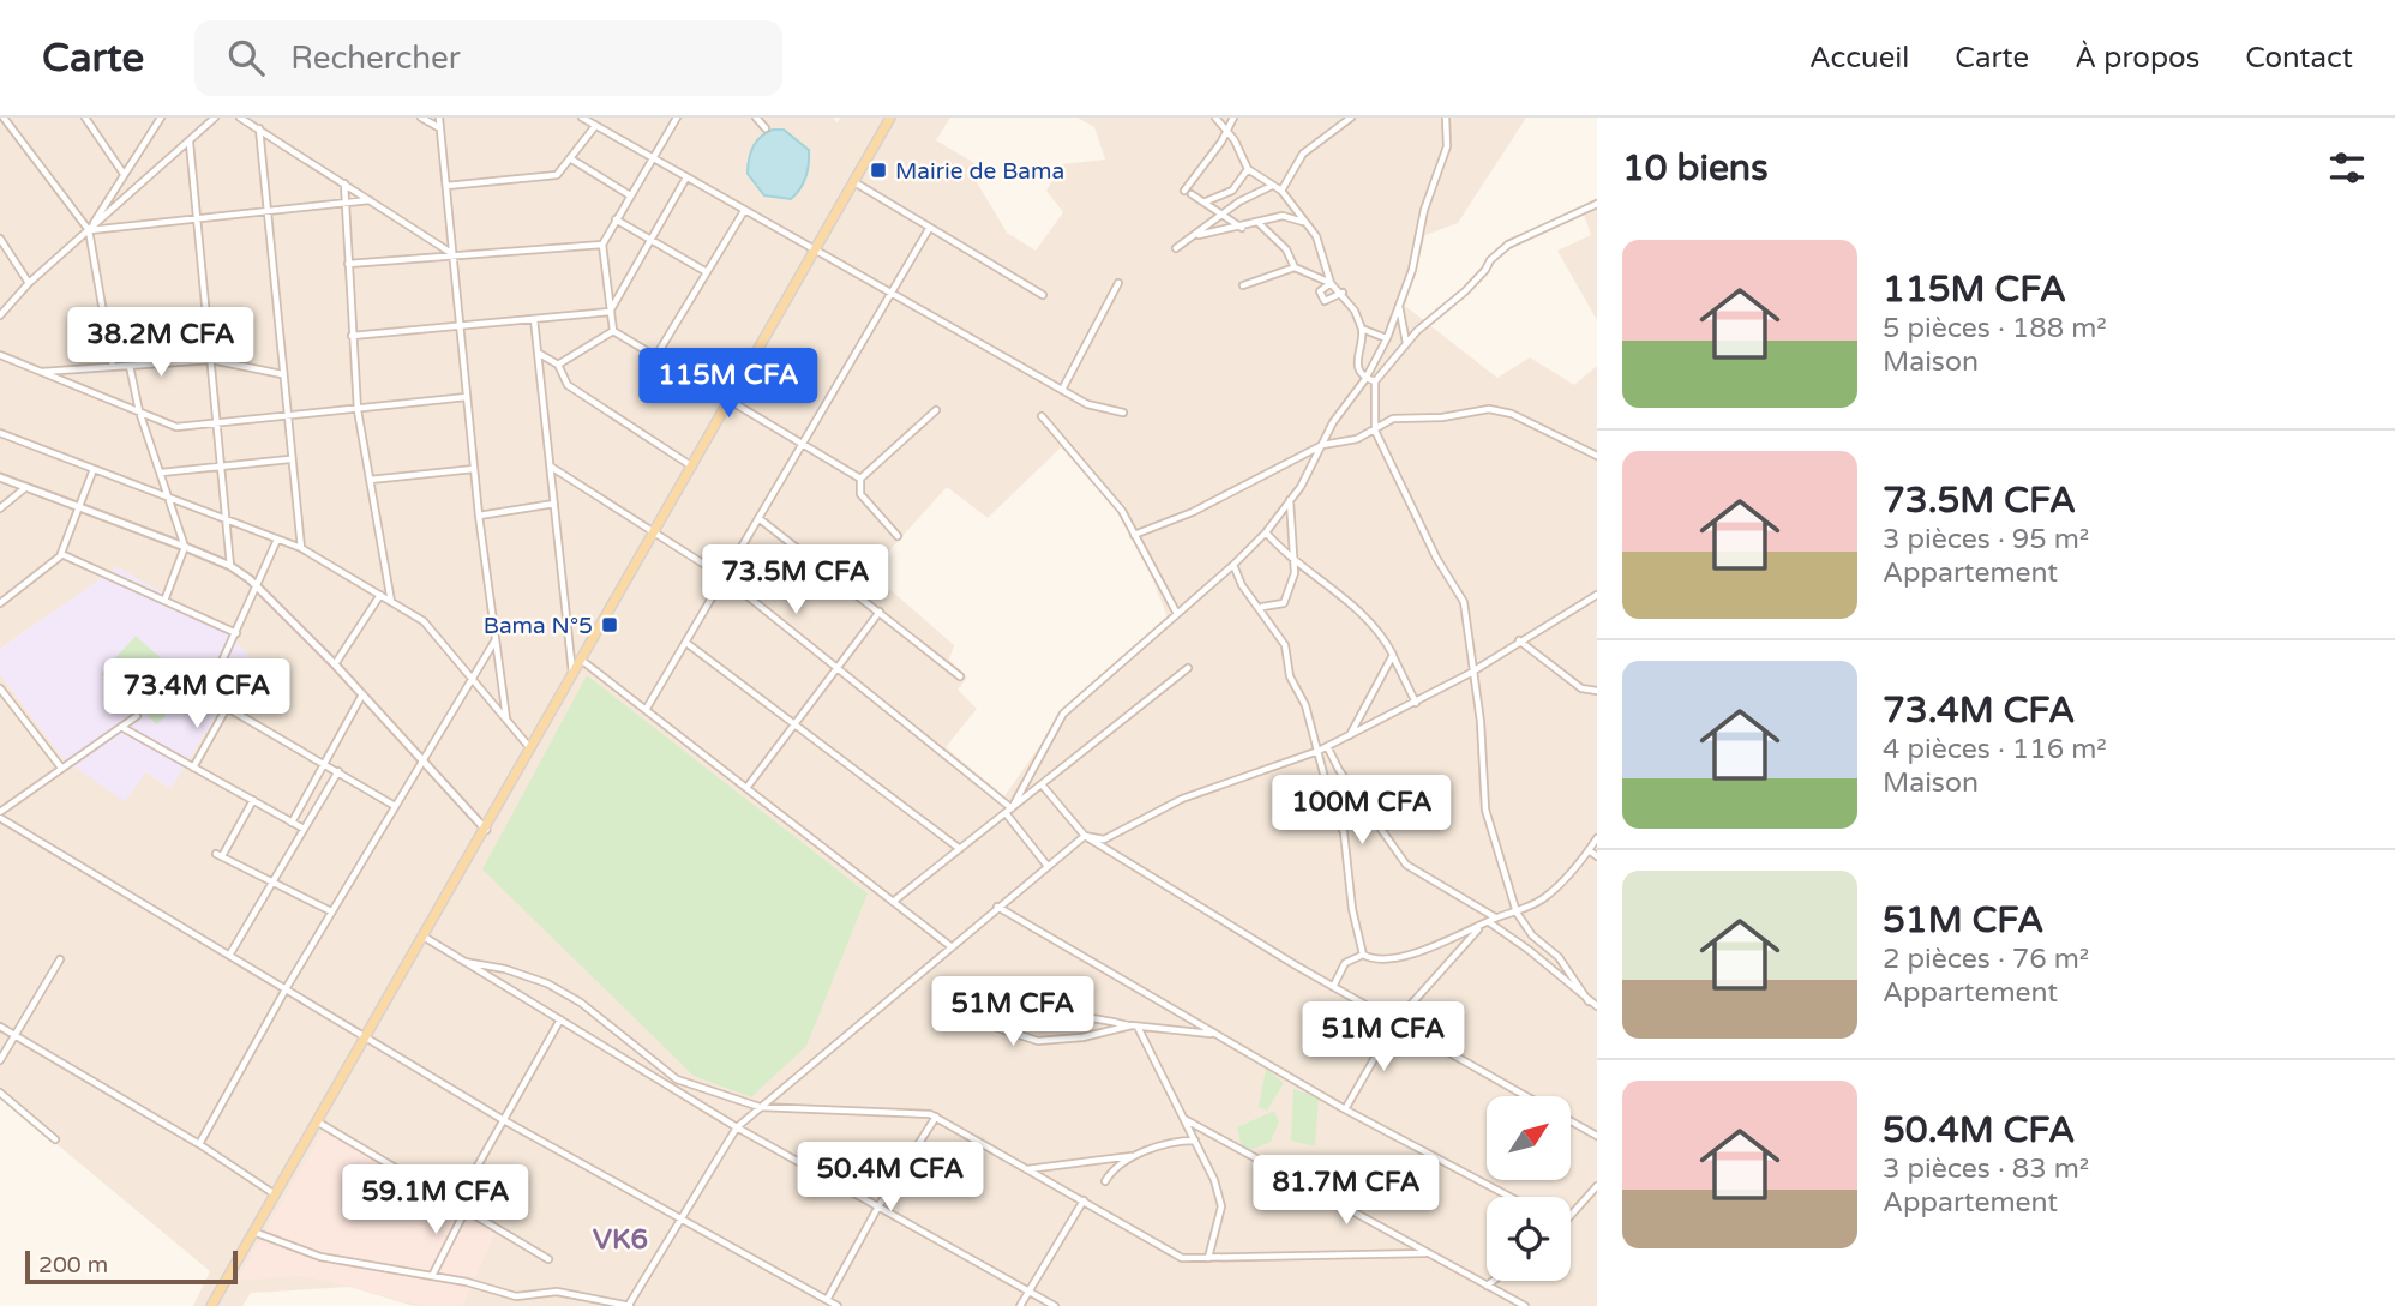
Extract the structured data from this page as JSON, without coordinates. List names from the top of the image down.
{
  "districts": ["VK6"],
  "places": {
    "transit": ["Mairie de Bama", "Bama N°5"]
  },
  "scale_bar": "200 m",
  "north": "top right",
  "page": {
    "header": "Carte",
    "search": "Rechercher",
    "nav": [
      "Accueil",
      "Carte",
      "À propos",
      "Contact"
    ],
    "heading": "10 biens",
    "list": [
      {
        "name": "115M CFA",
        "note": "5 pièces · 188 m² · Maison"
      },
      {
        "name": "73.5M CFA",
        "note": "3 pièces · 95 m² · Appartement"
      },
      {
        "name": "73.4M CFA",
        "note": "4 pièces · 116 m² · Maison"
      },
      {
        "name": "51M CFA",
        "note": "2 pièces · 76 m² · Appartement"
      },
      {
        "name": "50.4M CFA",
        "note": "3 pièces · 83 m² · Appartement"
      }
    ],
    "price": [
      "38.2M CFA",
      "115M CFA",
      "73.5M CFA",
      "73.4M CFA",
      "100M CFA",
      "51M CFA",
      "51M CFA",
      "50.4M CFA",
      "81.7M CFA",
      "59.1M CFA"
    ],
    "scale": "200 m"
  }
}
